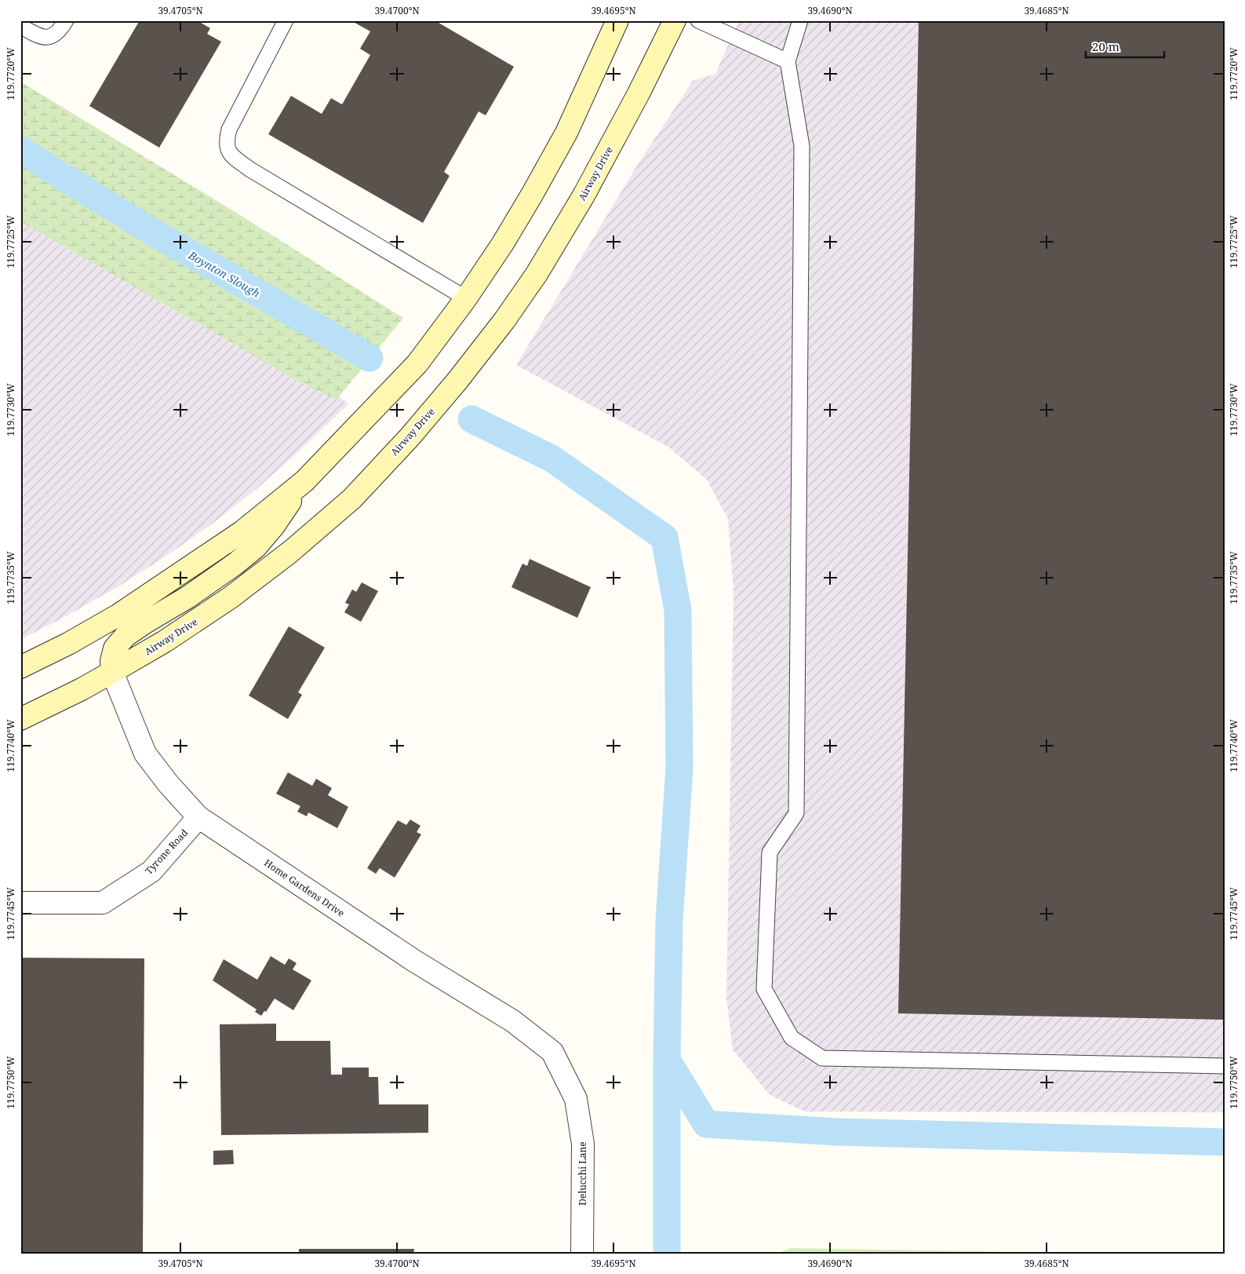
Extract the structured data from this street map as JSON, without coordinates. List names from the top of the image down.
{
  "streets": {
    "main road": ["Airway Drive"],
    "street": ["Tyrone Road", "Home Gardens Drive", "Delucchi Lane"]
  },
  "crossings": [
    ["Airway Drive", "Home Gardens Drive"],
    ["Tyrone Road", "Home Gardens Drive"],
    ["Home Gardens Drive", "Delucchi Lane"]
  ],
  "water": ["Boynton Slough"],
  "scale_bar": "20 m",
  "coordinates": [
    "39.4705°N",
    "39.4700°N",
    "39.4695°N",
    "39.4690°N",
    "39.4685°N",
    "119.7720°W",
    "119.7725°W",
    "119.7730°W",
    "119.7735°W",
    "119.7740°W",
    "119.7745°W",
    "119.7750°W"
  ]
}
